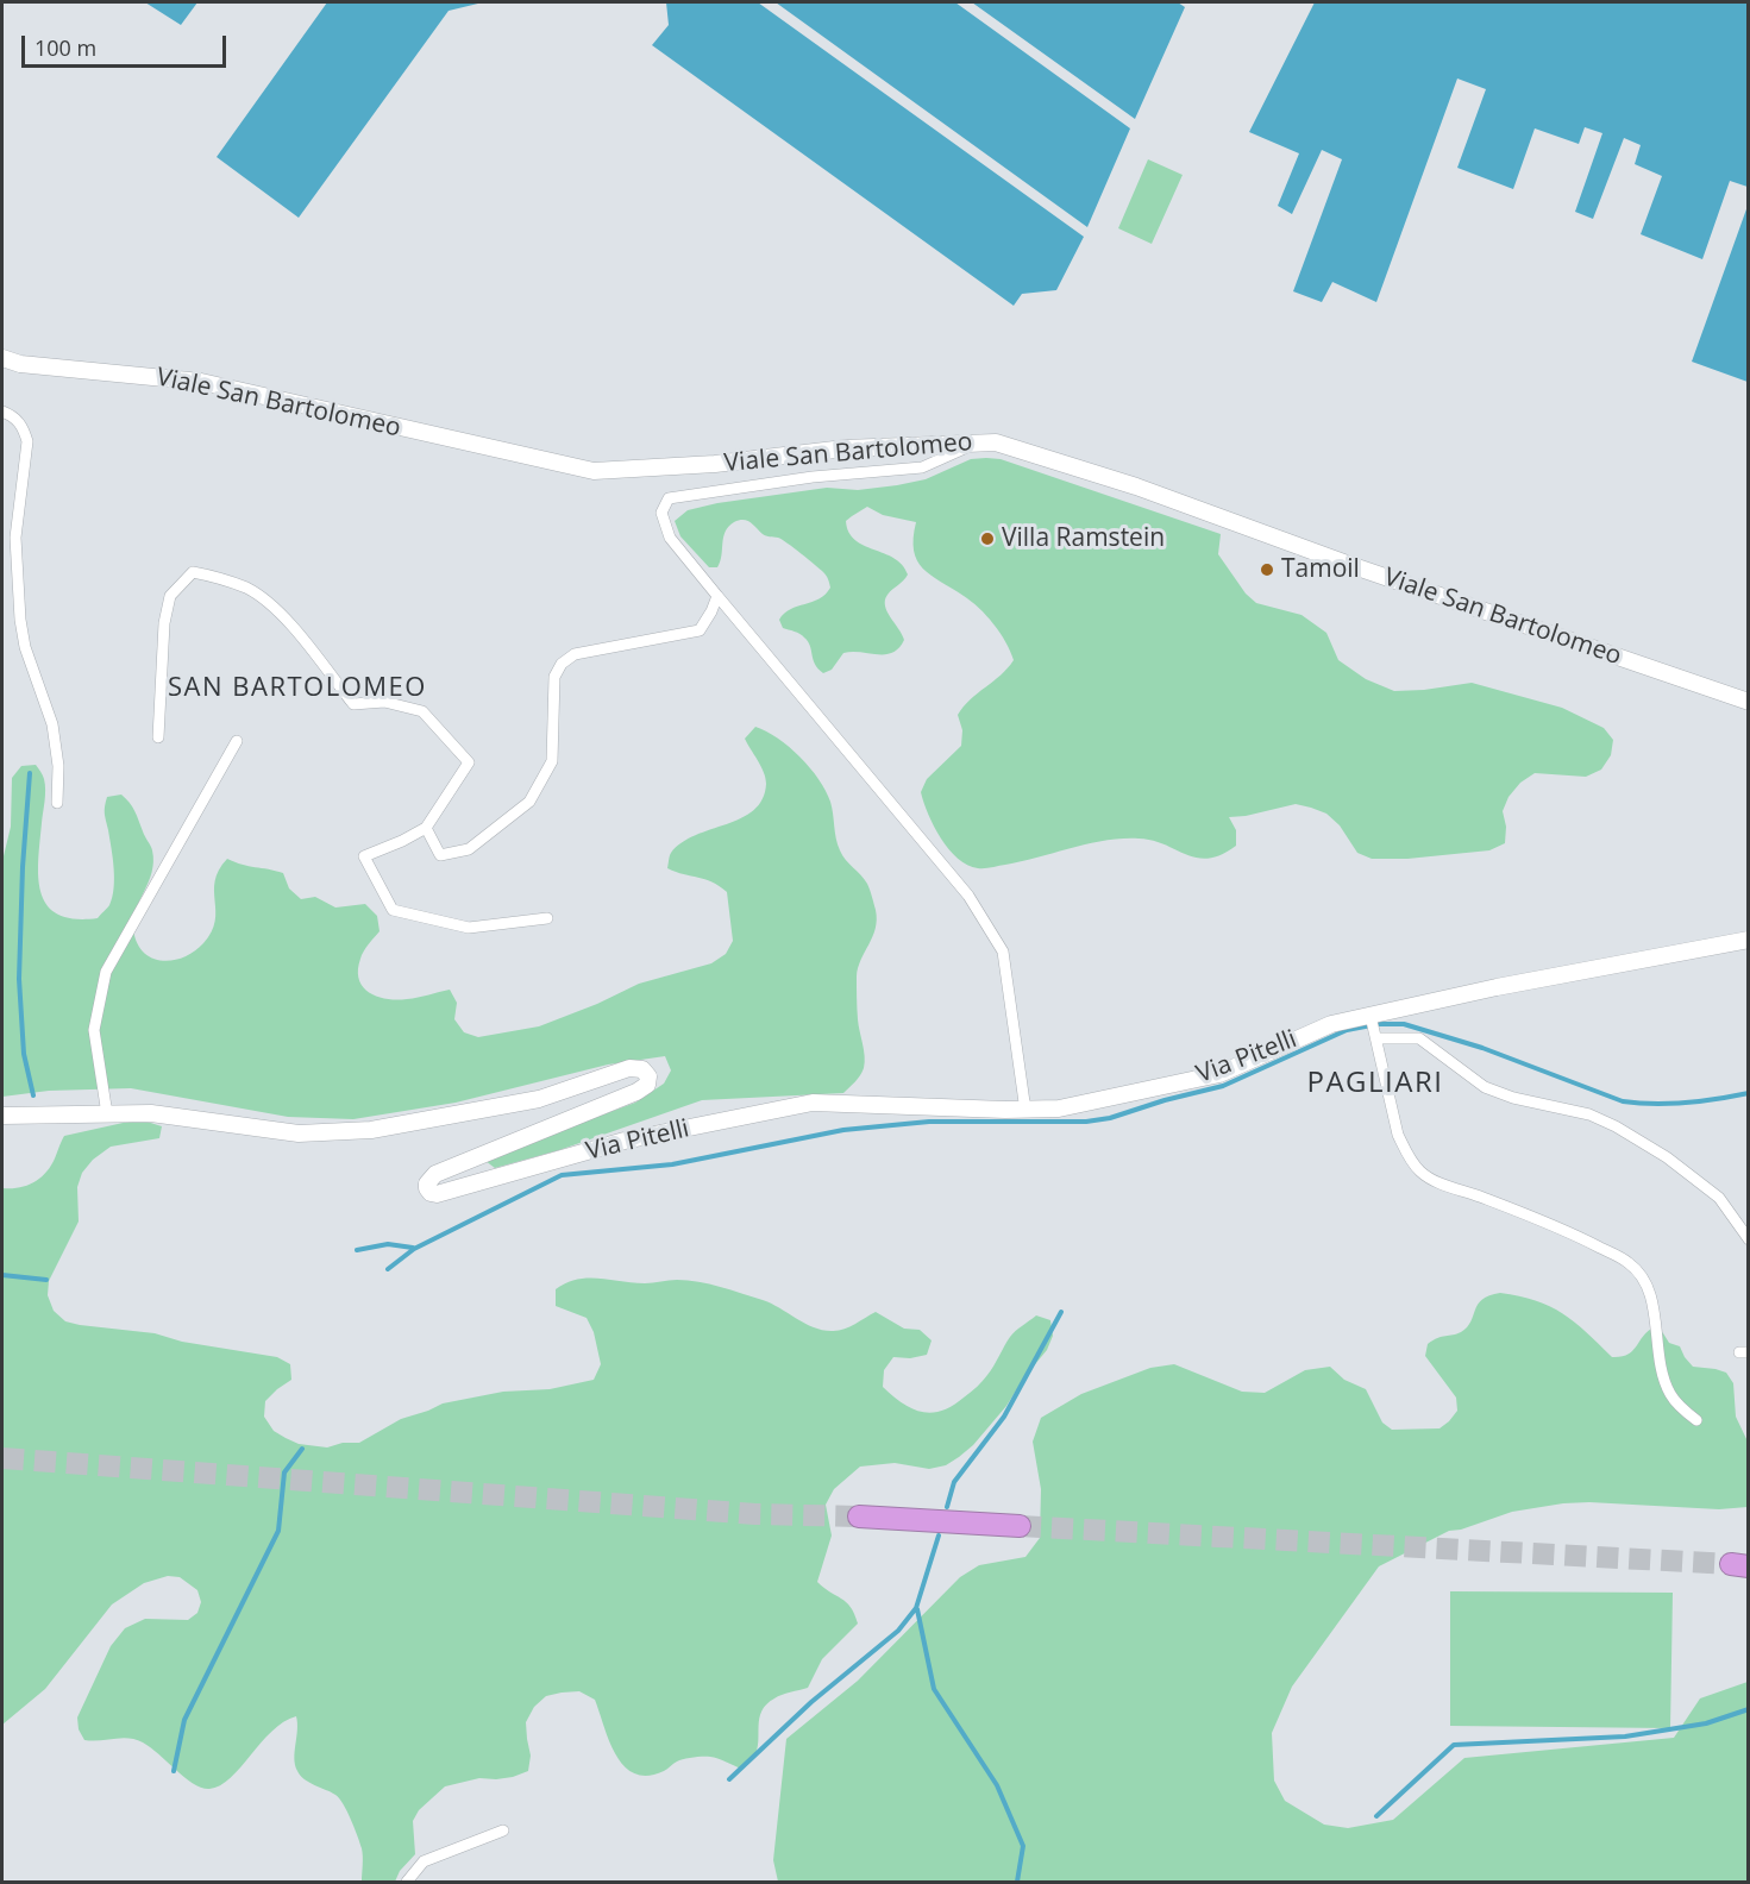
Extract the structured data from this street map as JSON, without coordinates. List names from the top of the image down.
{
  "streets": {
    "street": ["Viale San Bartolomeo", "Via Pitelli"]
  },
  "districts": ["SAN BARTOLOMEO", "PAGLIARI"],
  "places": ["Villa Ramstein", "Tamoil"],
  "scale_bar": "100 m"
}
